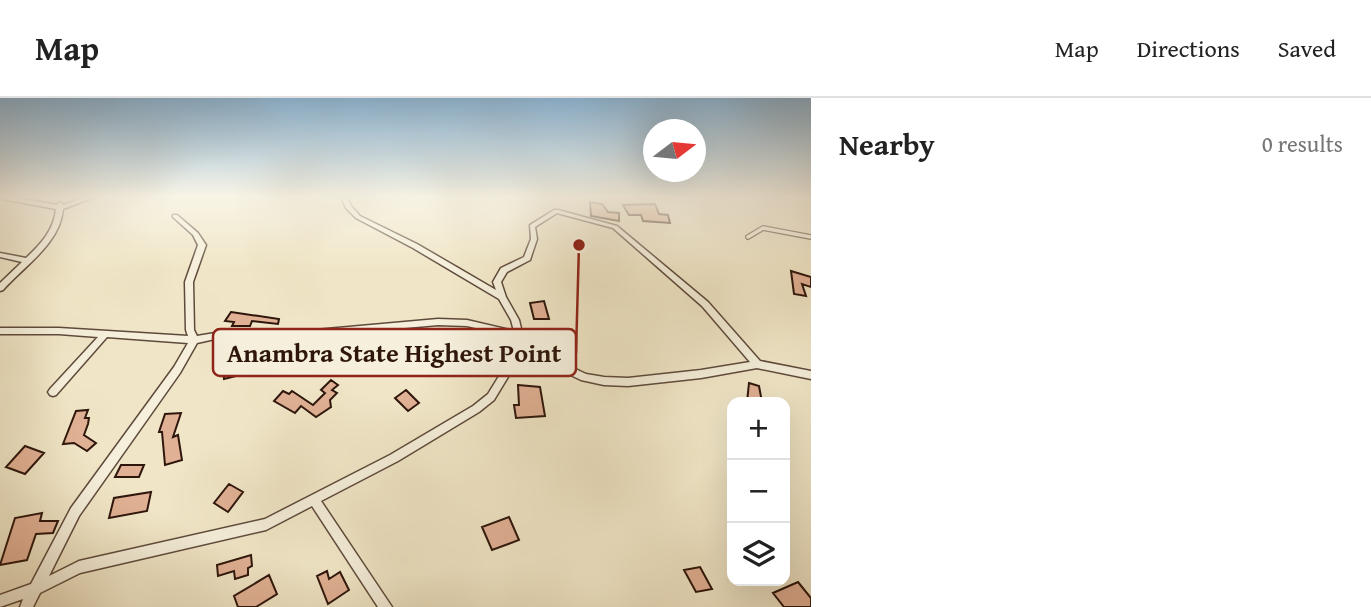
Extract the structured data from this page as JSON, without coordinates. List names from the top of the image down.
{
  "places": ["Anambra State Highest Point"],
  "north": "right",
  "page": {
    "header": "Map",
    "nav": ["Map", "Directions", "Saved"],
    "heading": ["Nearby", "0 results"],
    "map_buttons": ["+", "−"]
  }
}
